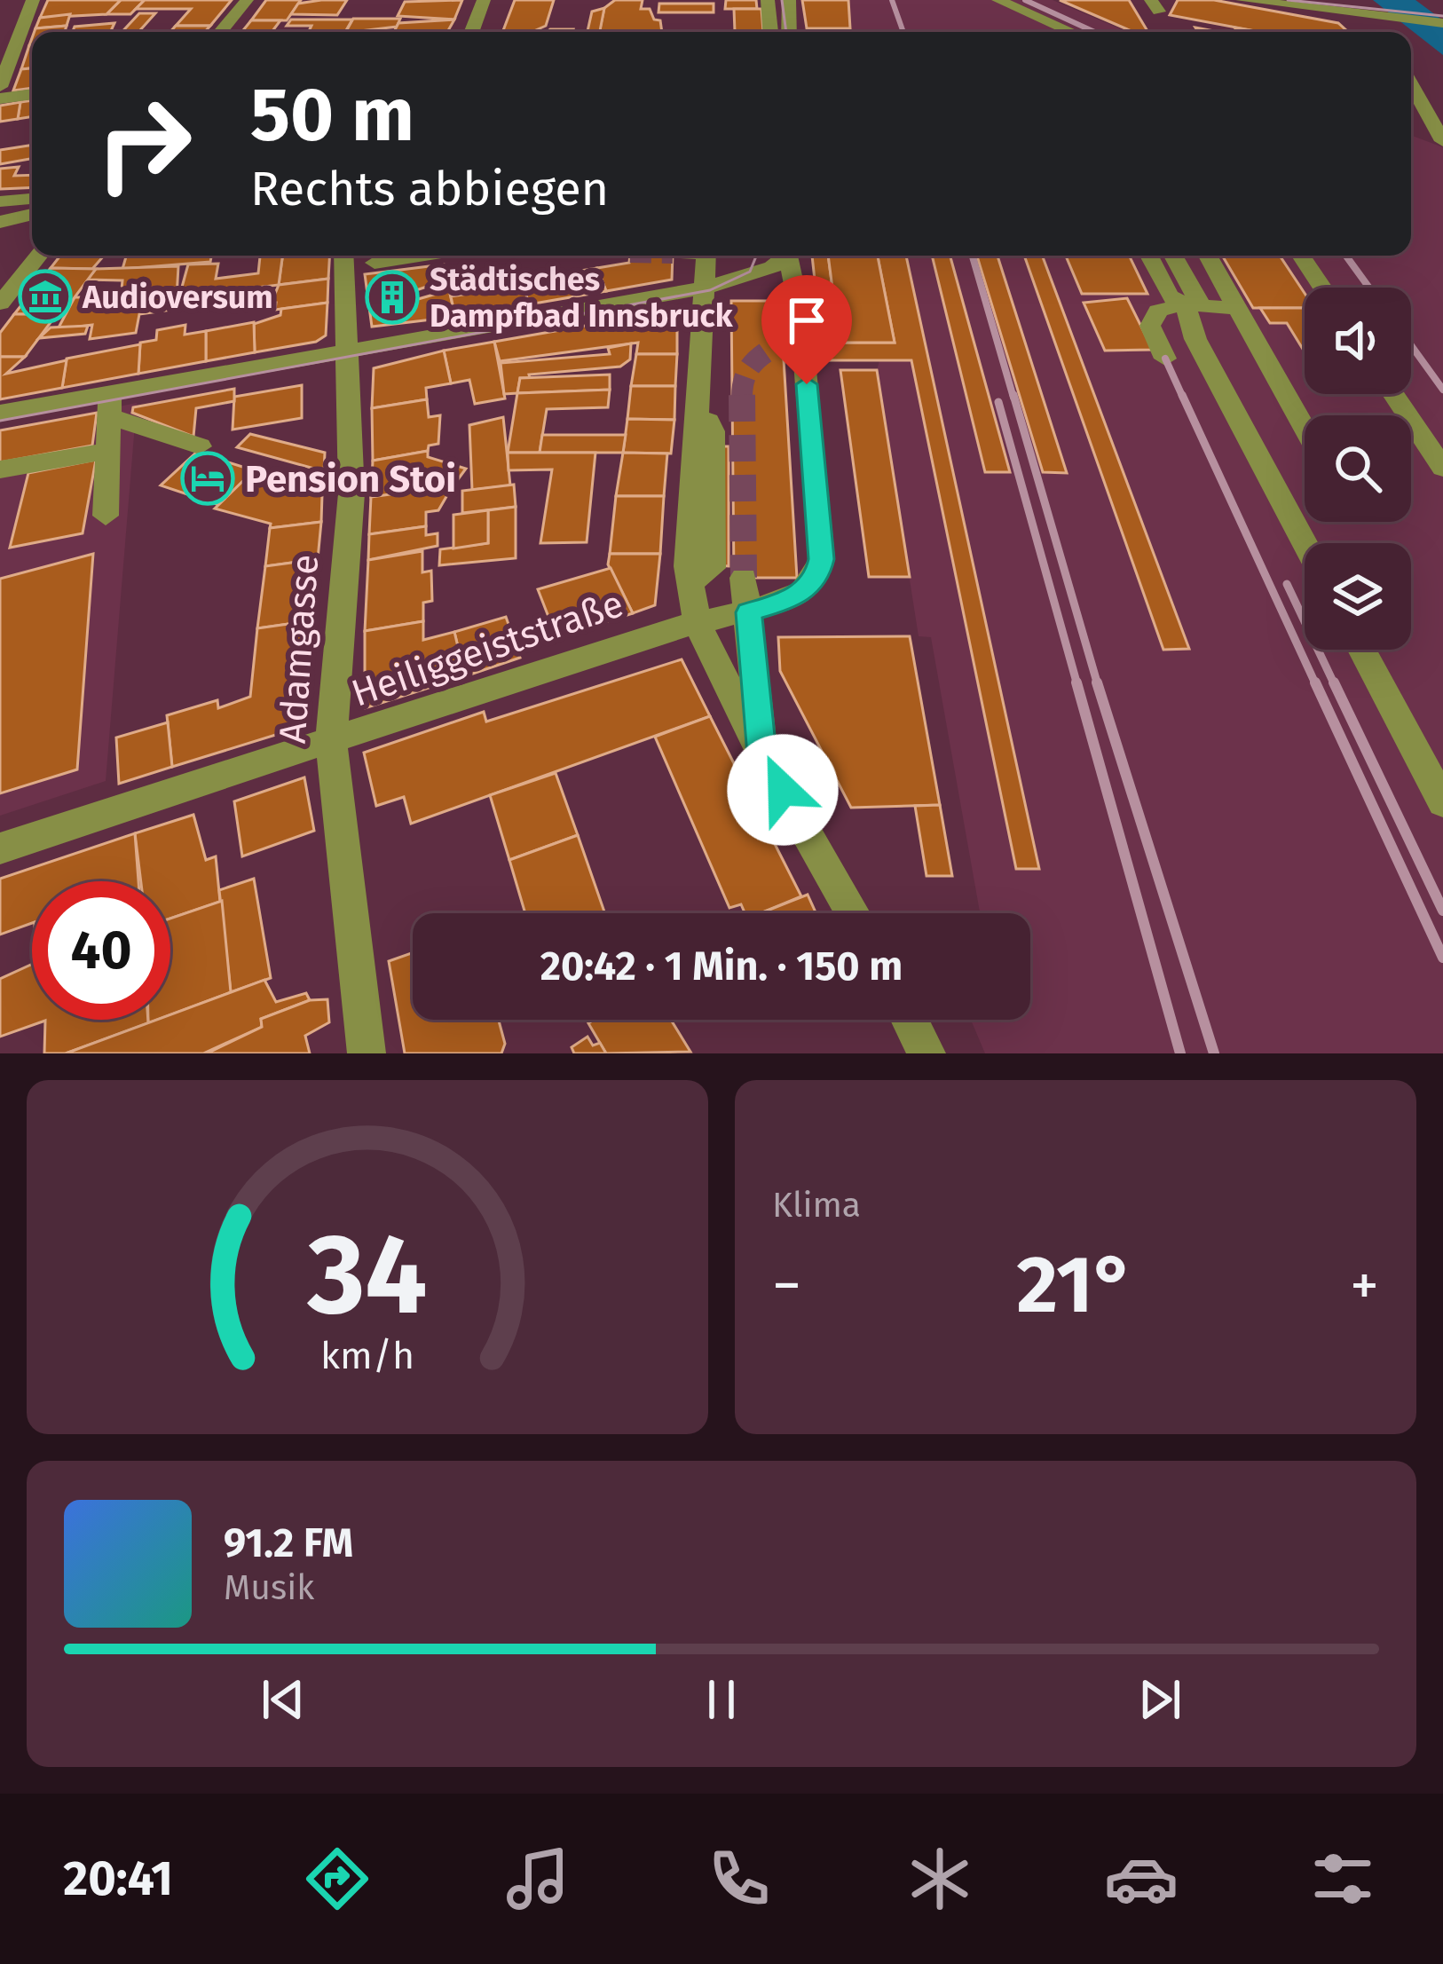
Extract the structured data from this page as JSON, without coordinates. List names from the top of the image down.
{
  "streets": {
    "street": ["Heiliggeiststraße", "Adamgasse"]
  },
  "crossings": [
    ["Heiliggeiststraße", "Adamgasse"]
  ],
  "places": {
    "museum": ["Audioversum"],
    "building": ["Städtisches Dampfbad Innsbruck"],
    "hotel": ["Pension Stoi"]
  },
  "page": {
    "turn": ["50 m", "Rechts abbiegen"],
    "limit": "40",
    "trip": "20:42 · 1 Min. · 150 m",
    "tile": "Klima",
    "heat": ["−", "21°", "+"],
    "song": ["91.2 FM", "Musik"],
    "tabs": "20:41",
    "gauge": ["34", "km/h"]
  }
}
